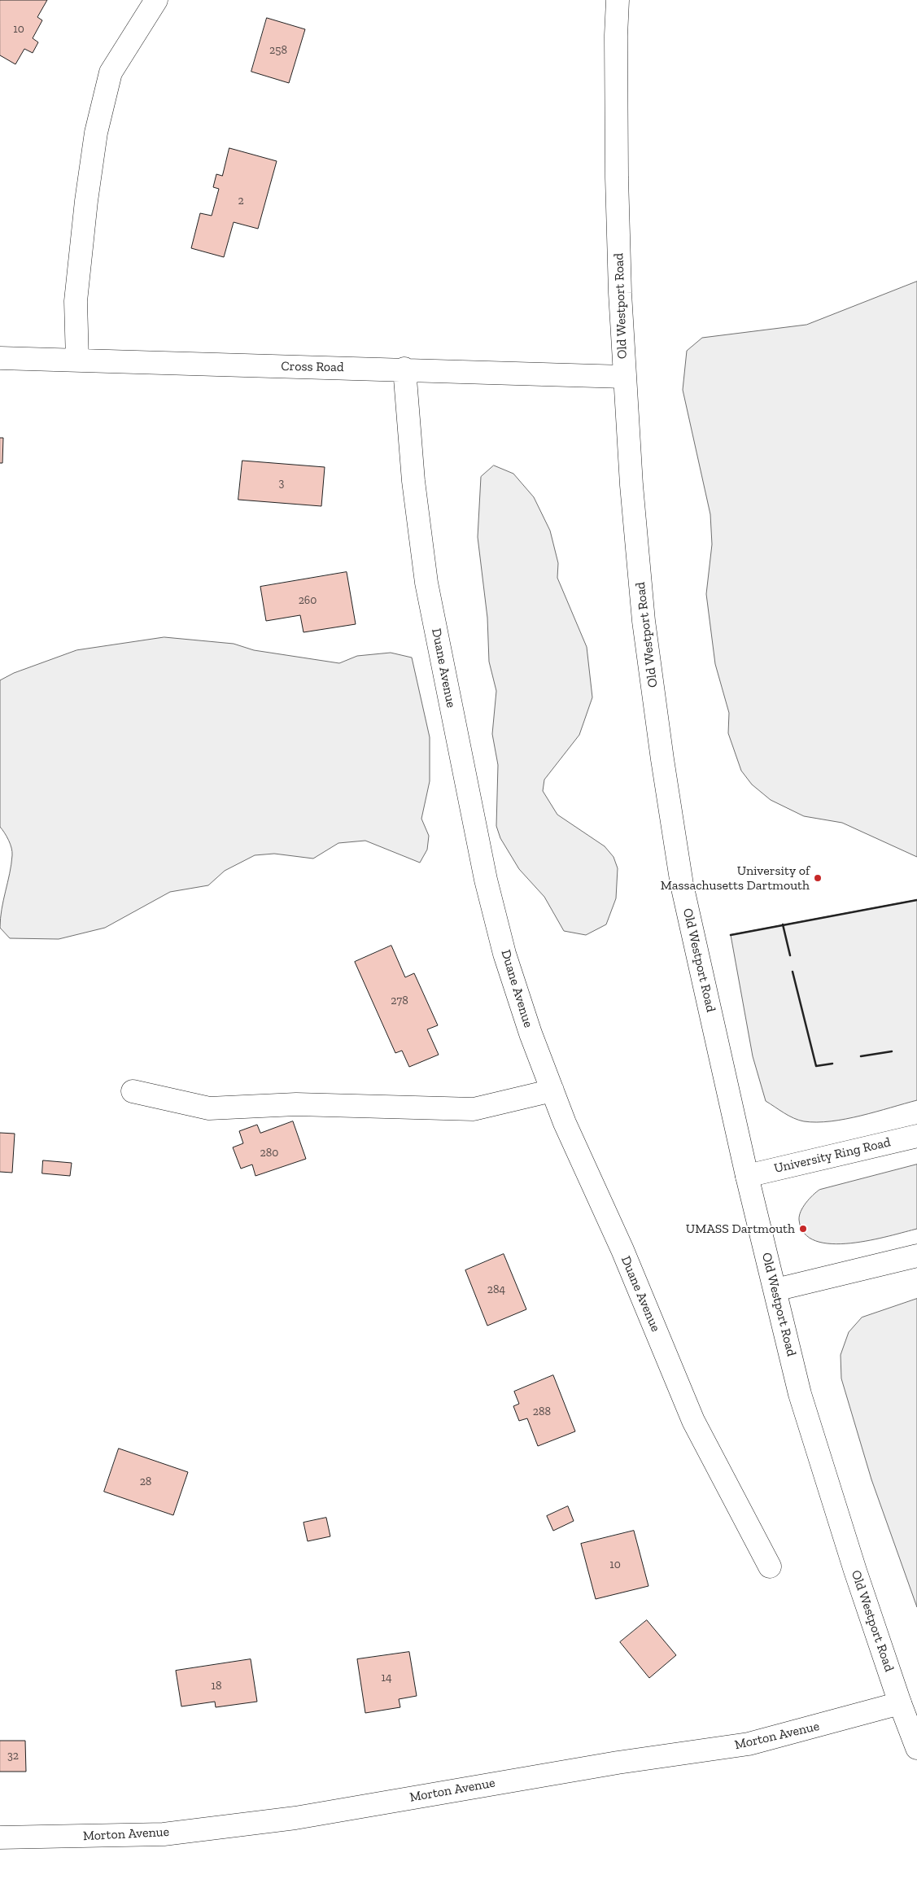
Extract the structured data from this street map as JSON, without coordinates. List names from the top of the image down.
{
  "streets": {
    "street": [
      "Old Westport Road",
      "Cross Road",
      "Duane Avenue",
      "University Ring Road",
      "Morton Avenue"
    ]
  },
  "crossings": [
    ["Old Westport Road", "Cross Road"],
    ["Old Westport Road", "University Ring Road"],
    ["Old Westport Road", "Morton Avenue"],
    ["Cross Road", "Duane Avenue"]
  ],
  "places": ["University of Massachusetts Dartmouth", "UMASS Dartmouth"],
  "house_numbers": [
    "10",
    "258",
    "2",
    "3",
    "260",
    "278",
    "280",
    "284",
    "288",
    "28",
    "10",
    "14",
    "18",
    "32"
  ]
}
